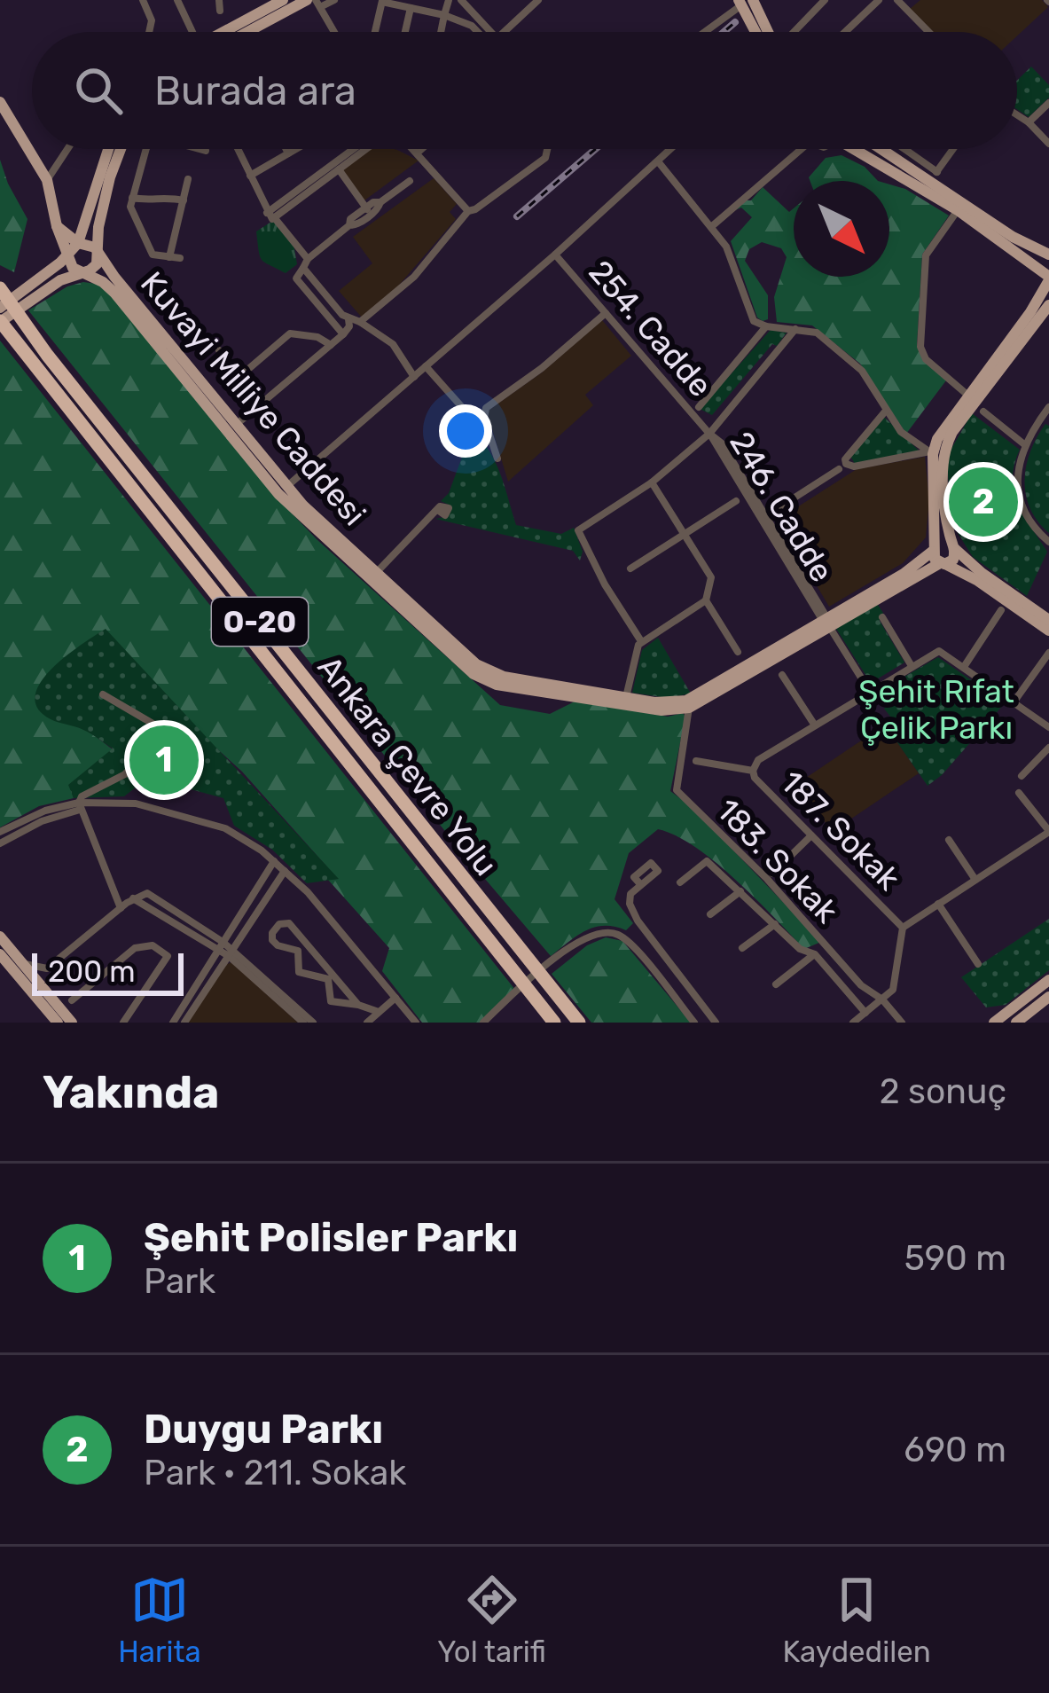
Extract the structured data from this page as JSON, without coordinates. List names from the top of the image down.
{
  "streets": {
    "highway": ["O-20", "Ankara Çevre Yolu"],
    "main road": ["Kuvayi Milliye Caddesi"],
    "street": [
      "254. Cadde",
      "246. Cadde",
      "187. Sokak",
      "183. Sokak"
    ]
  },
  "crossings": [
    ["254. Cadde", "246. Cadde"],
    ["Kuvayi Milliye Caddesi", "246. Cadde"],
    ["Kuvayi Milliye Caddesi", "183. Sokak"],
    ["187. Sokak", "183. Sokak"]
  ],
  "parks": ["Şehit Rıfat Çelik Parkı"],
  "scale_bar": "200 m",
  "north": "bottom right",
  "page": {
    "search": "Burada ara",
    "pins": ["2", "1"],
    "scale": "200 m",
    "heading": ["Yakında", "2 sonuç"],
    "list": [
      {
        "mark": "1",
        "name": "Şehit Polisler Parkı",
        "note": "Park",
        "value": "590 m"
      },
      {
        "mark": "2",
        "name": "Duygu Parkı",
        "note": "Park · 211. Sokak",
        "value": "690 m"
      }
    ],
    "nav": ["Harita", "Yol tarifi", "Kaydedilen"]
  }
}
